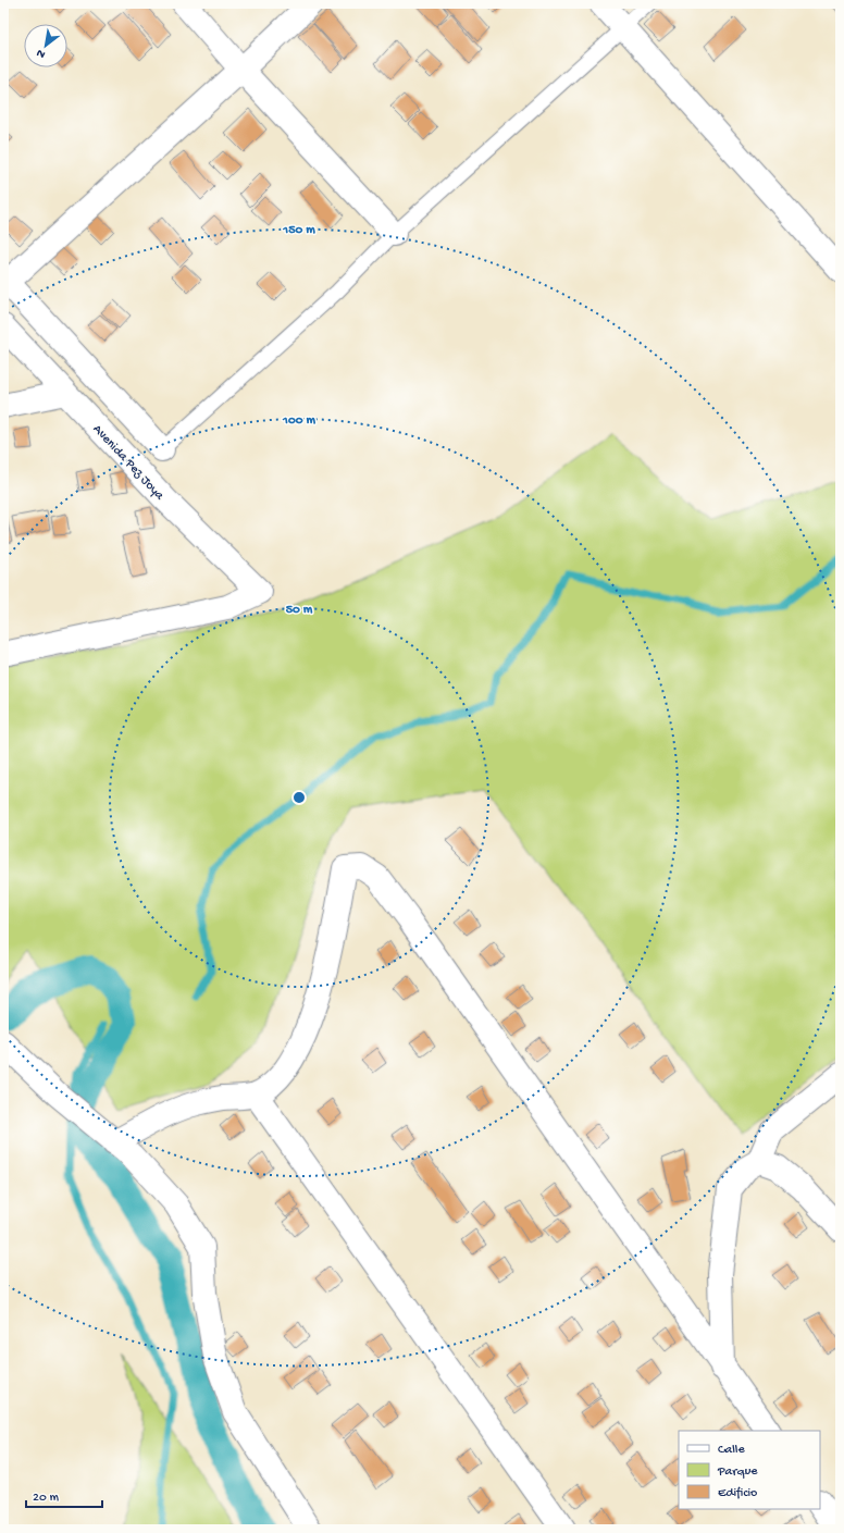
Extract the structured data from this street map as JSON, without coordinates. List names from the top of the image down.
{
  "streets": {
    "street": ["Avenida Pez Joya"]
  },
  "legend": ["Calle", "Parque", "Edificio"],
  "scale_bar": "20 m",
  "north": "bottom left",
  "rings": ["150 m", "100 m", "50 m"]
}
